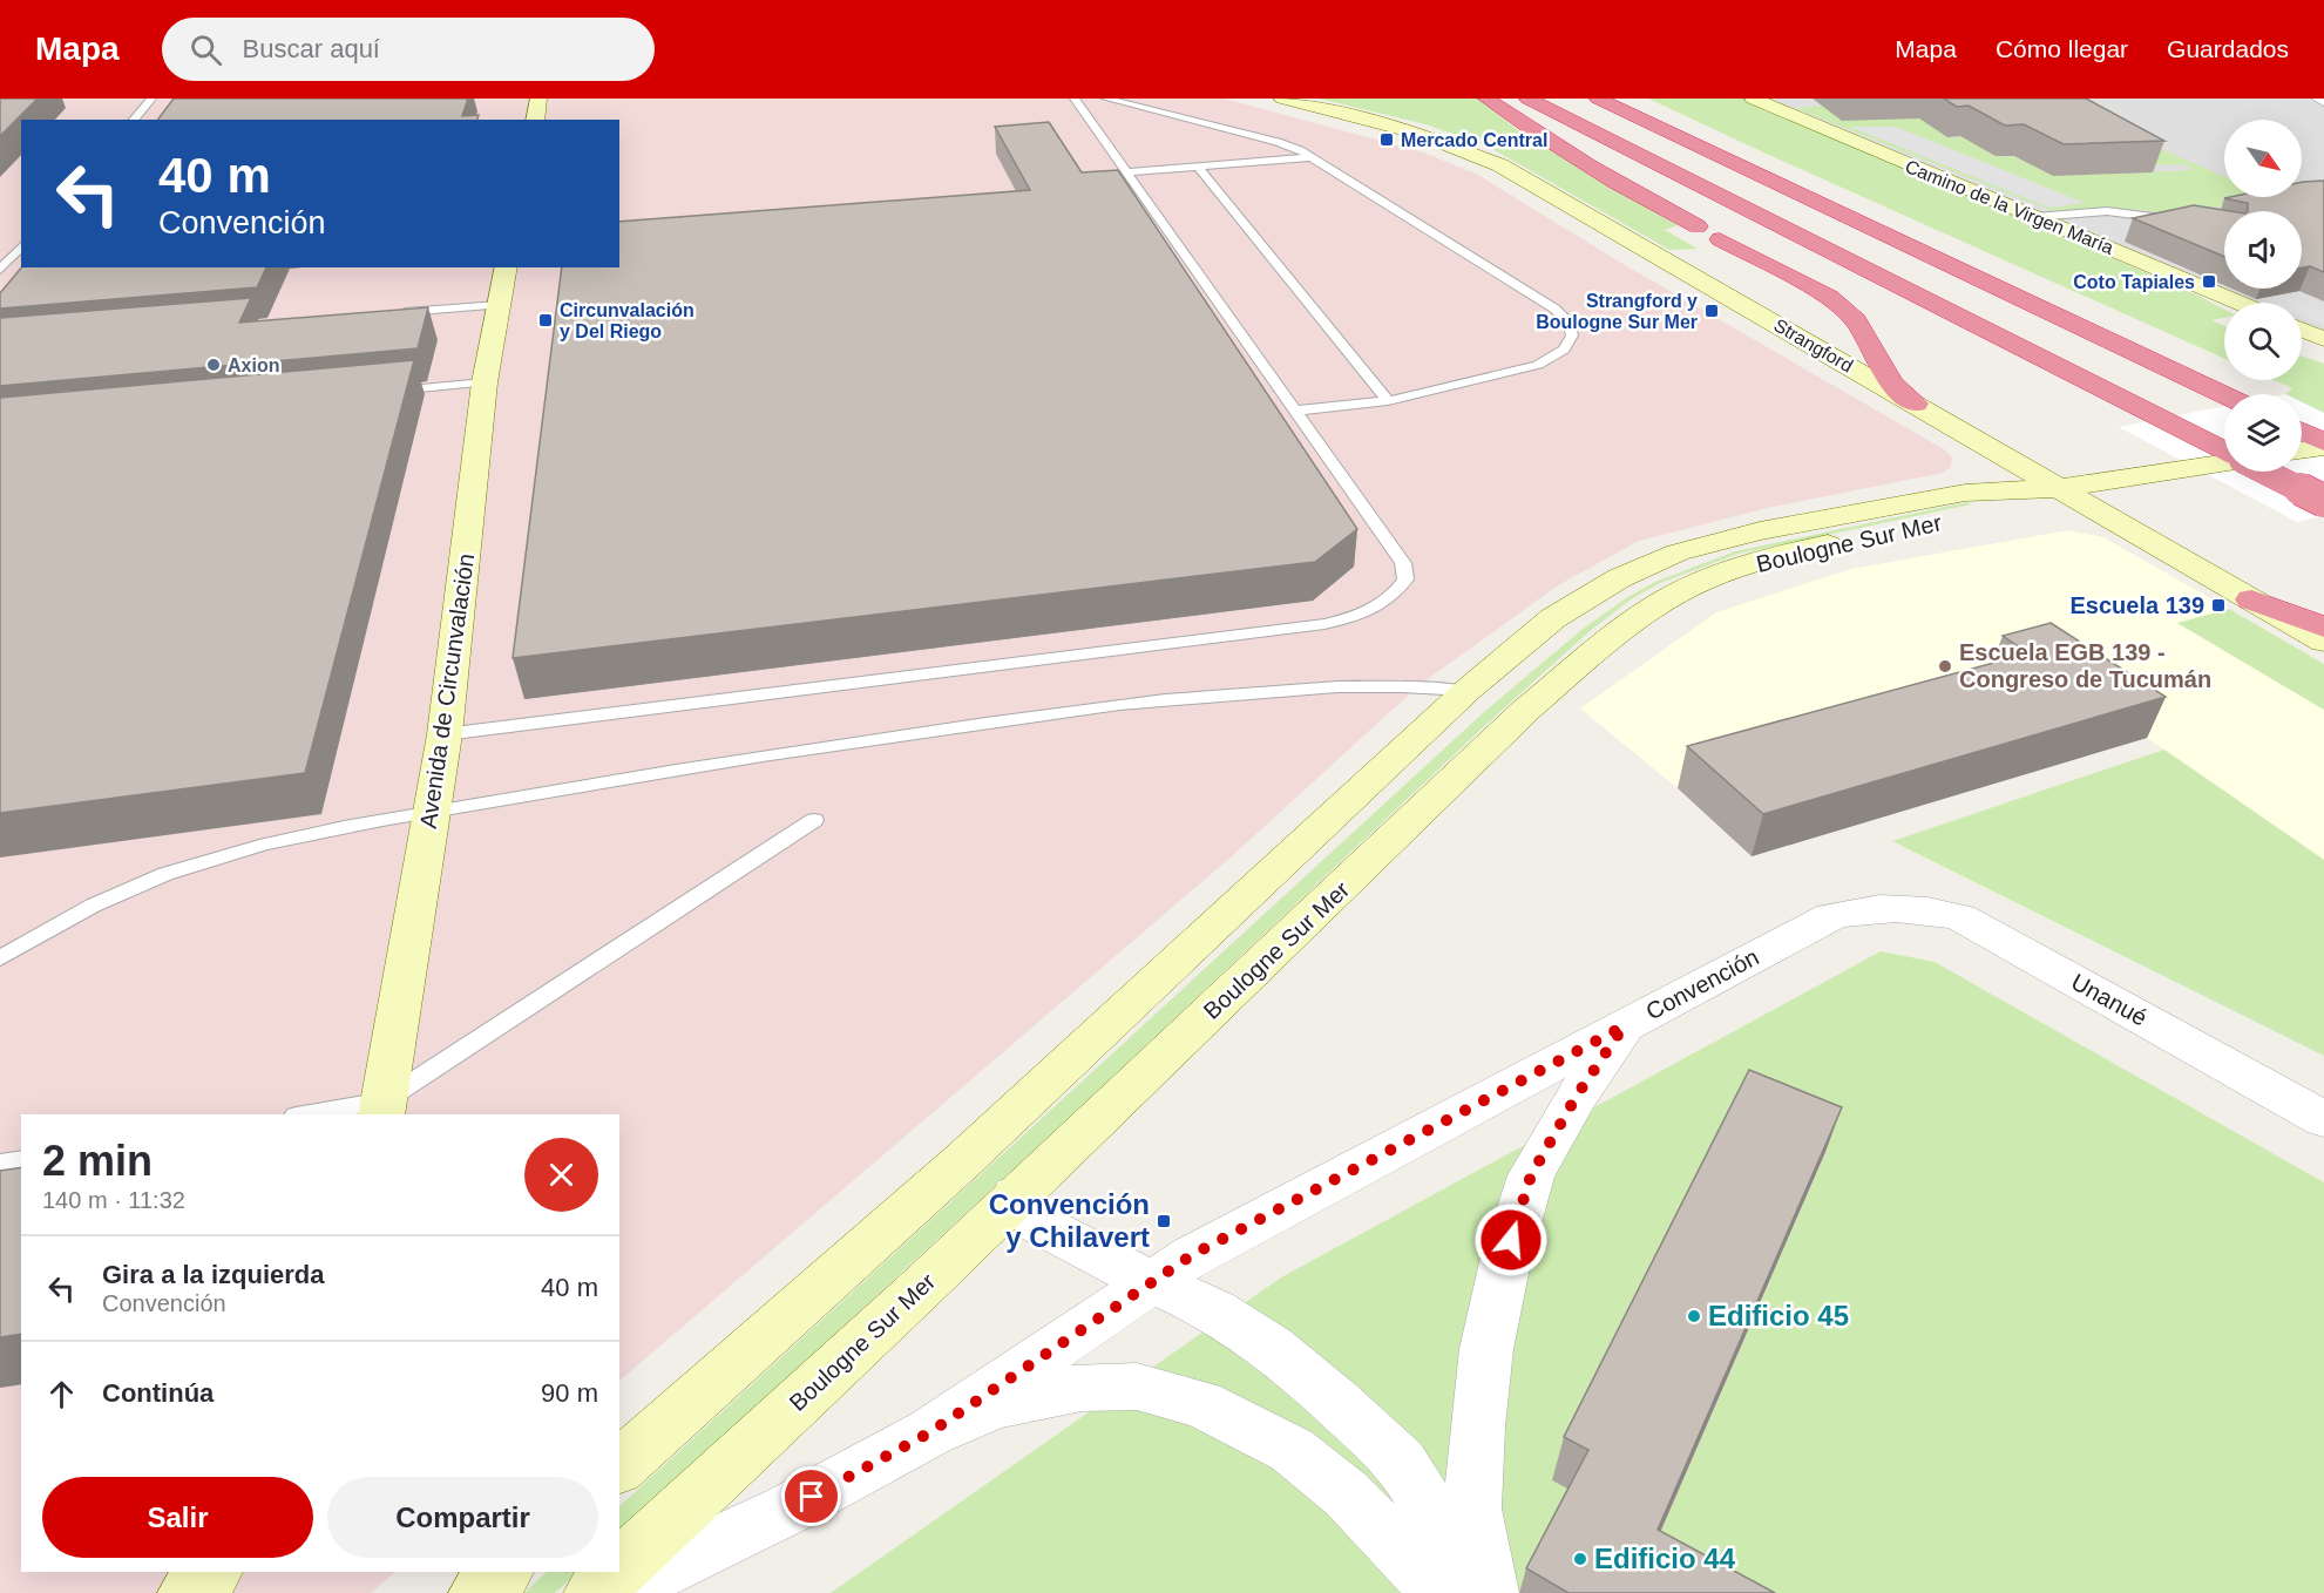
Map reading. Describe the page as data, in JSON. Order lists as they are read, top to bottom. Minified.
{"streets":{"street":["Camino de la Virgen María","Strangford","Boulogne Sur Mer","Avenida de Circunvalación","Convención","Unanué"]},"crossings":[["Strangford","Boulogne Sur Mer"],["Convención","Unanué"]],"places":{"transit":["Mercado Central","Coto Tapiales","Strangford y Boulogne Sur Mer","Circunvalación y Del Riego","Escuela 139","Convención y Chilavert"],"other":["Axion","Escuela EGB 139 - Congreso de Tucumán","Edificio 45","Edificio 44"]},"north":"bottom right","page":{"header":"Mapa","search":"Buscar aquí","nav":["Mapa","Cómo llegar","Guardados"],"turn":["40 m","Convención"],"heading":["2 min","140 m · 11:32"],"list":[{"name":"Gira a la izquierda","note":"Convención","value":"40 m"},{"name":"Continúa","value":"90 m"}],"buttons":["Salir","Compartir"]}}
